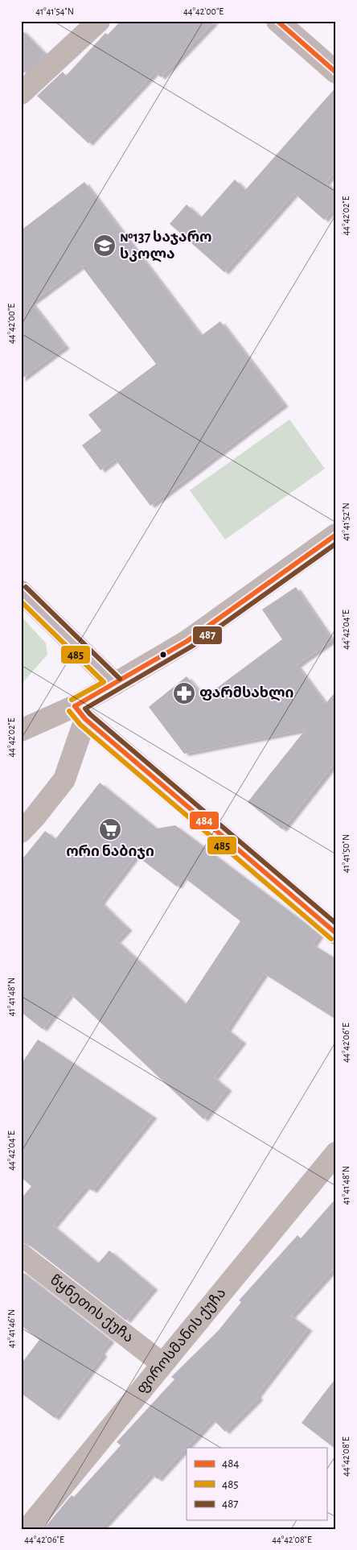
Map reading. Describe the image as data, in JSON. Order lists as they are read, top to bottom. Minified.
{"streets":{"street":["წყნეთის ქუჩა","ფიროსმანის ქუჩა"]},"crossings":[["წყნეთის ქუჩა","ფიროსმანის ქუჩა"]],"places":{"school or university":["№137 საჯარო სკოლა"],"pharmacy":["ფარმსახლი"],"supermarket":["ორი ნაბიჯი"]},"lines":["transit line 484","transit line 487","transit line 485"],"legend":["484","485","487"],"coordinates":["41°41'54\"N","44°42'00\"E","44°42'02\"E","41°41'52\"N","44°42'04\"E","41°41'50\"N","41°41'48\"N","44°42'06\"E","41°41'46\"N","44°42'08\"E"]}
